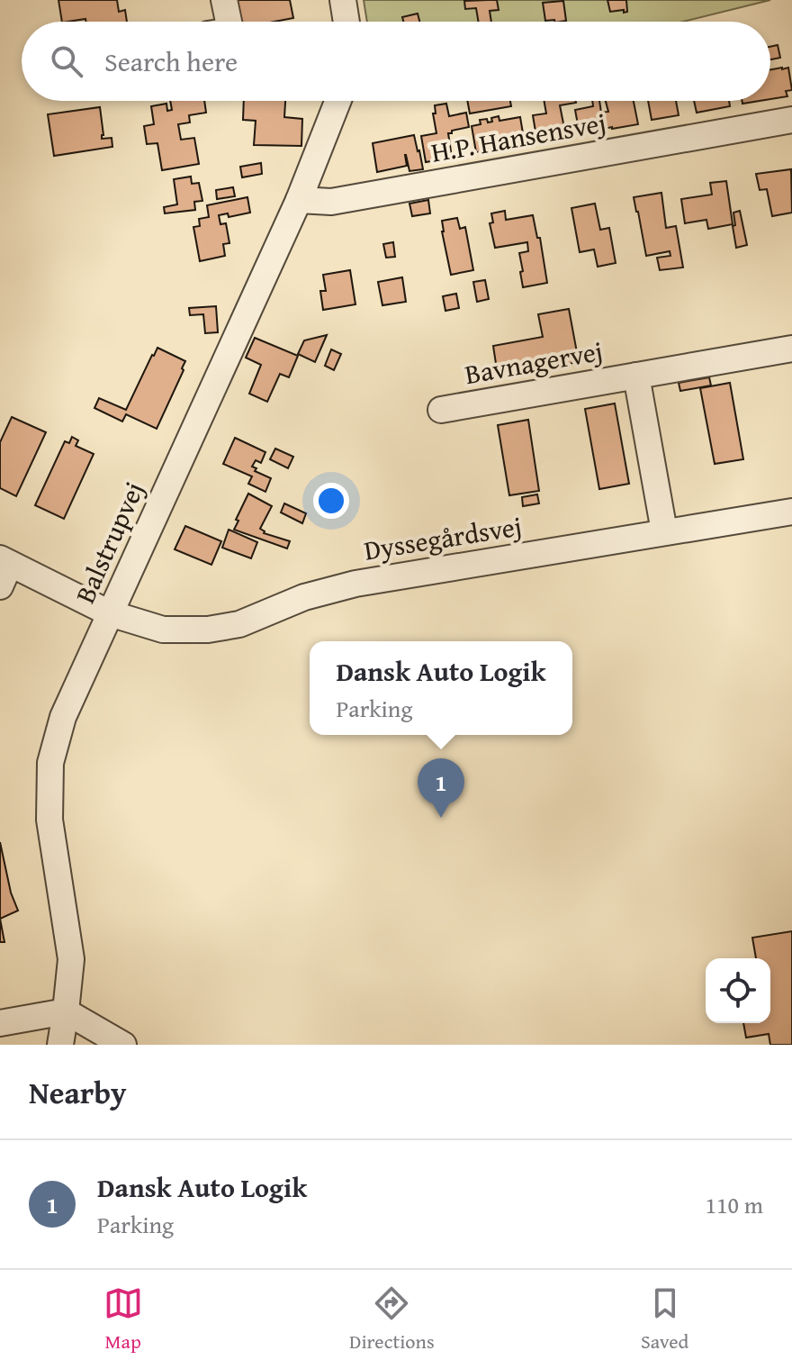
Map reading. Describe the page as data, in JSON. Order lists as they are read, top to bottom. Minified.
{"streets":{"street":["H.P. Hansensvej","Bavnagervej","Dyssegårdsvej","Balstrupvej"]},"crossings":[["H.P. Hansensvej","Balstrupvej"],["Bavnagervej","Dyssegårdsvej"],["Dyssegårdsvej","Balstrupvej"]],"page":{"search":"Search here","popup":["Dansk Auto Logik","Parking"],"pins":"1","heading":"Nearby","list":[{"mark":"1","name":"Dansk Auto Logik","note":"Parking","value":"110 m"}],"nav":["Map","Directions","Saved"]}}
